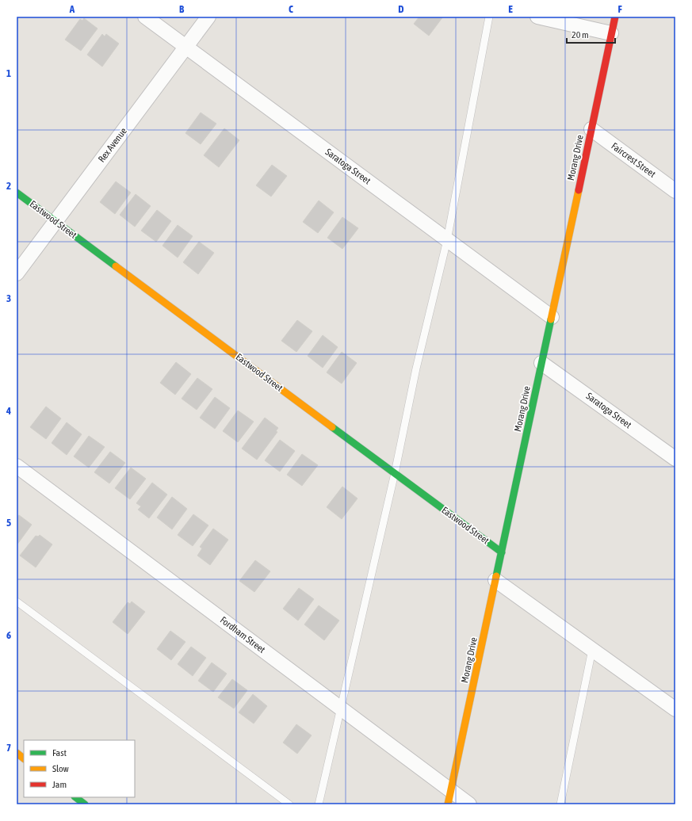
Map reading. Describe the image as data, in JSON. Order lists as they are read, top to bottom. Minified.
{"streets":{"street":["Rex Avenue","Morang Drive","Faircrest Street","Saratoga Street","Eastwood Street","Fordham Street"]},"crossings":[["Rex Avenue","Saratoga Street"],["Rex Avenue","Eastwood Street"],["Morang Drive","Faircrest Street"],["Morang Drive","Saratoga Street"],["Morang Drive","Eastwood Street"],["Morang Drive","Fordham Street"]],"legend":["Fast","Slow","Jam"],"scale_bar":"20 m","grid":{"columns":["A","B","C","D","E","F"],"rows":["1","2","3","4","5","6","7"]}}
